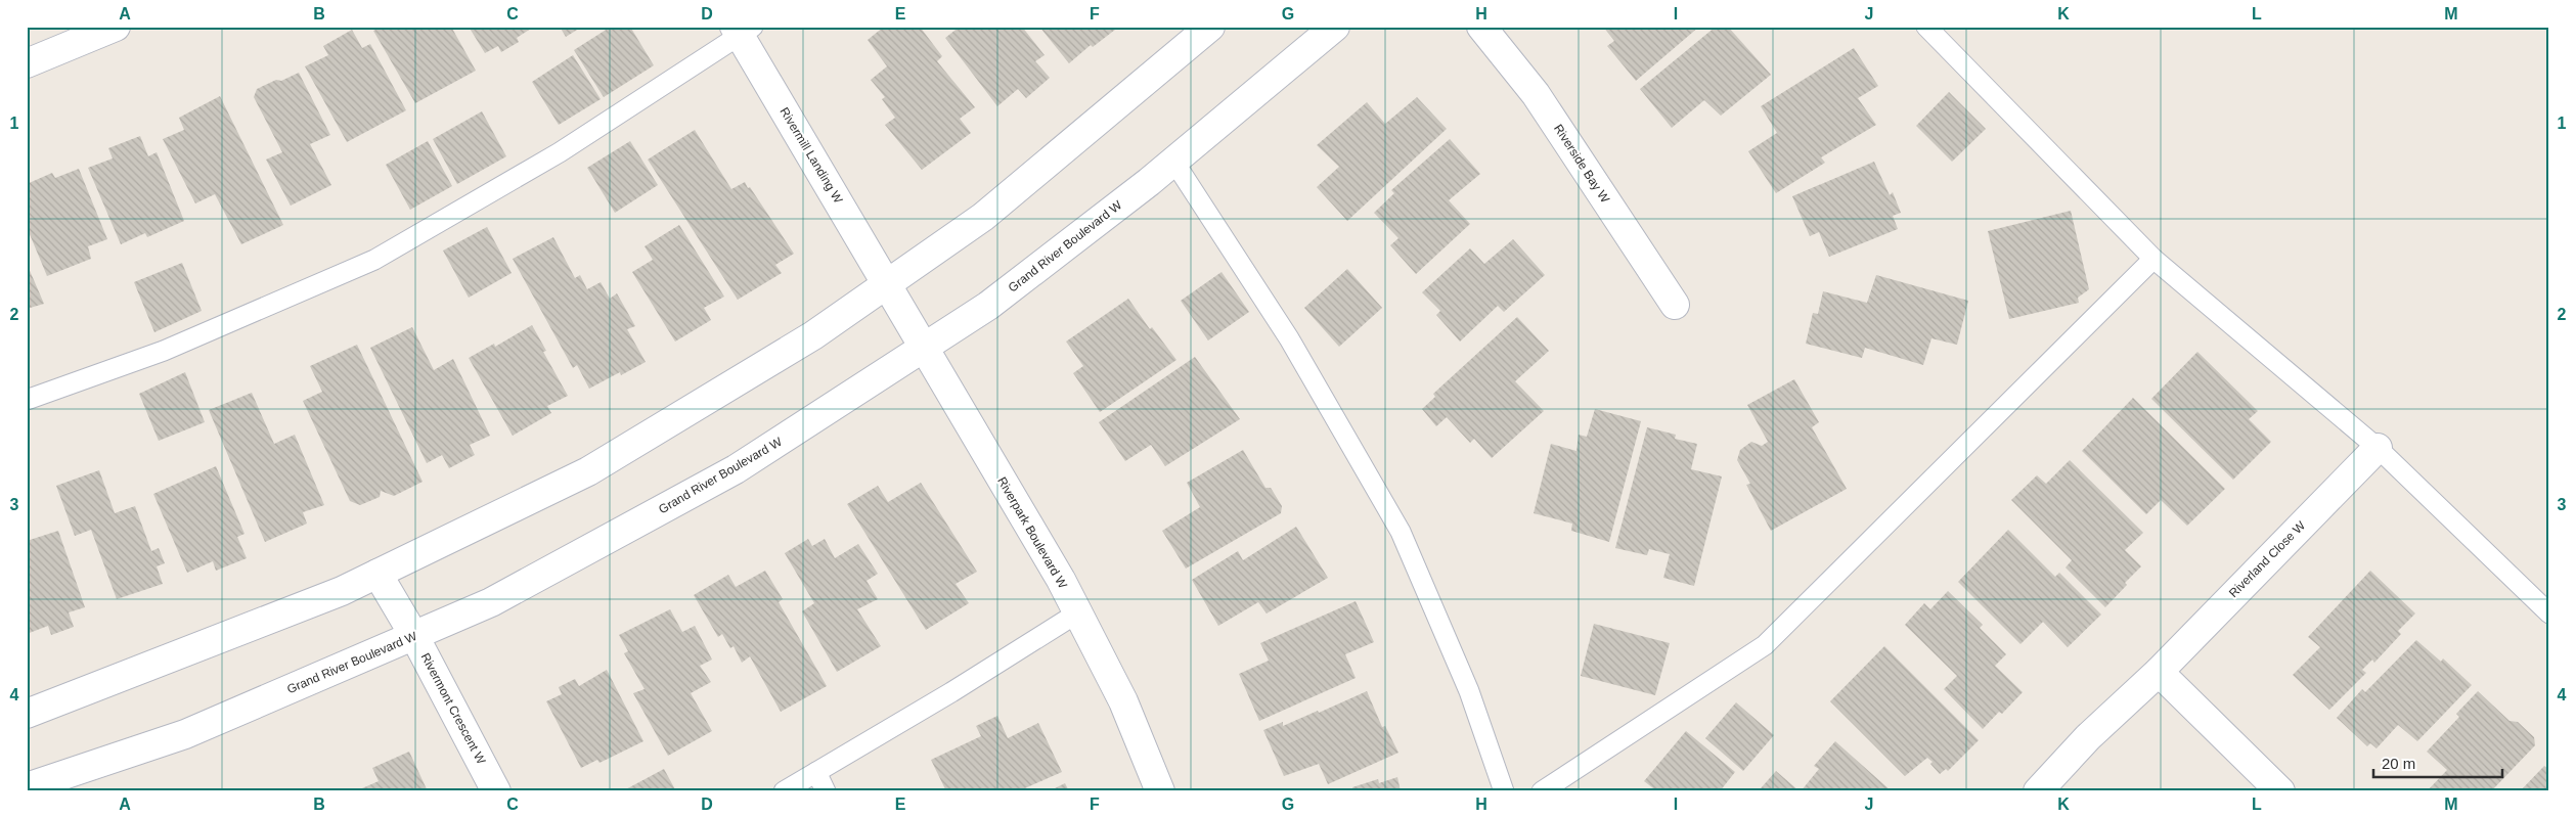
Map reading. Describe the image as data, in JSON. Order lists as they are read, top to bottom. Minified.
{"streets":{"street":["Rivermill Landing W","Riverside Bay W","Grand River Boulevard W","Riverpark Boulevard W","Riverland Close W","Rivermont Crescent W"]},"crossings":[["Rivermill Landing W","Riverpark Boulevard W"],["Grand River Boulevard W","Riverpark Boulevard W"],["Grand River Boulevard W","Rivermont Crescent W"]],"scale_bar":"20 m","grid":{"columns":["A","B","C","D","E","F","G","H","I","J","K","L","M"],"rows":["1","2","3","4"]}}
